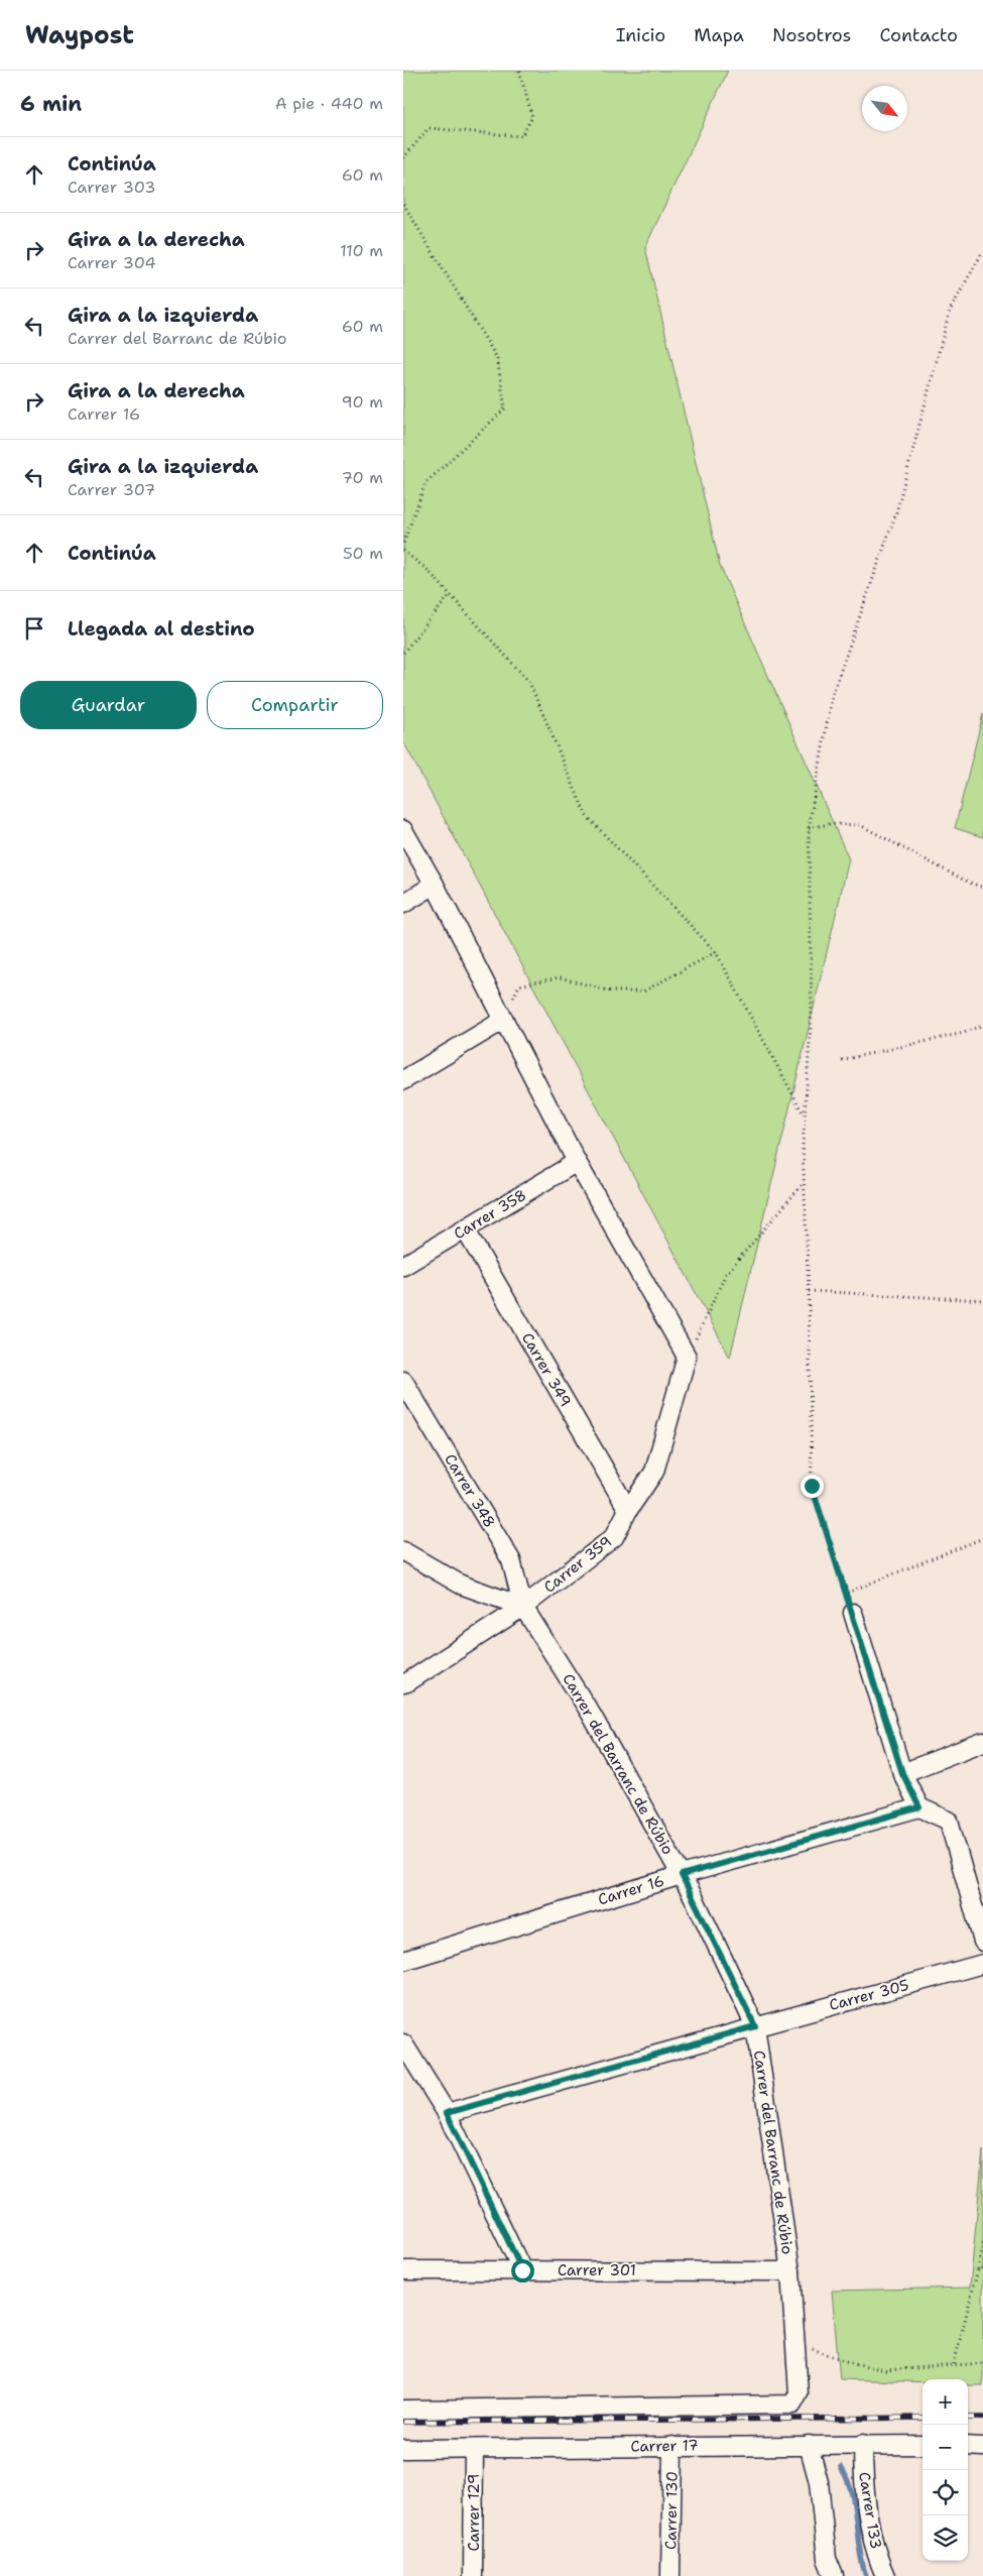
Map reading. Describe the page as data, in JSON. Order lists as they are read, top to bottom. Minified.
{"streets":{"street":["Carrer 358","Carrer 349","Carrer 348","Carrer 359","Carrer del Barranc de Rúbio","Carrer 16","Carrer 305","Carrer 301","Carrer 17","Carrer 130","Carrer 133","Carrer 129"]},"crossings":[["Carrer 358","Carrer 349"],["Carrer 349","Carrer 359"],["Carrer 348","Carrer 359"],["Carrer 348","Carrer del Barranc de Rúbio"],["Carrer 359","Carrer del Barranc de Rúbio"],["Carrer del Barranc de Rúbio","Carrer 16"],["Carrer del Barranc de Rúbio","Carrer 305"],["Carrer del Barranc de Rúbio","Carrer 301"],["Carrer 17","Carrer 130"],["Carrer 17","Carrer 133"],["Carrer 17","Carrer 129"]],"north":"bottom right","page":{"header":"Waypost","nav":["Inicio","Mapa","Nosotros","Contacto"],"heading":["6 min","A pie · 440 m"],"list":[["Continúa","Carrer 303","60 m"],["Gira a la derecha","Carrer 304","110 m"],["Gira a la izquierda","Carrer del Barranc de Rúbio","60 m"],["Gira a la derecha","Carrer 16","90 m"],["Gira a la izquierda","Carrer 307","70 m"],["Continúa","50 m"],"Llegada al destino"],"buttons":["Guardar","Compartir"],"map_buttons":["+","−"]}}
